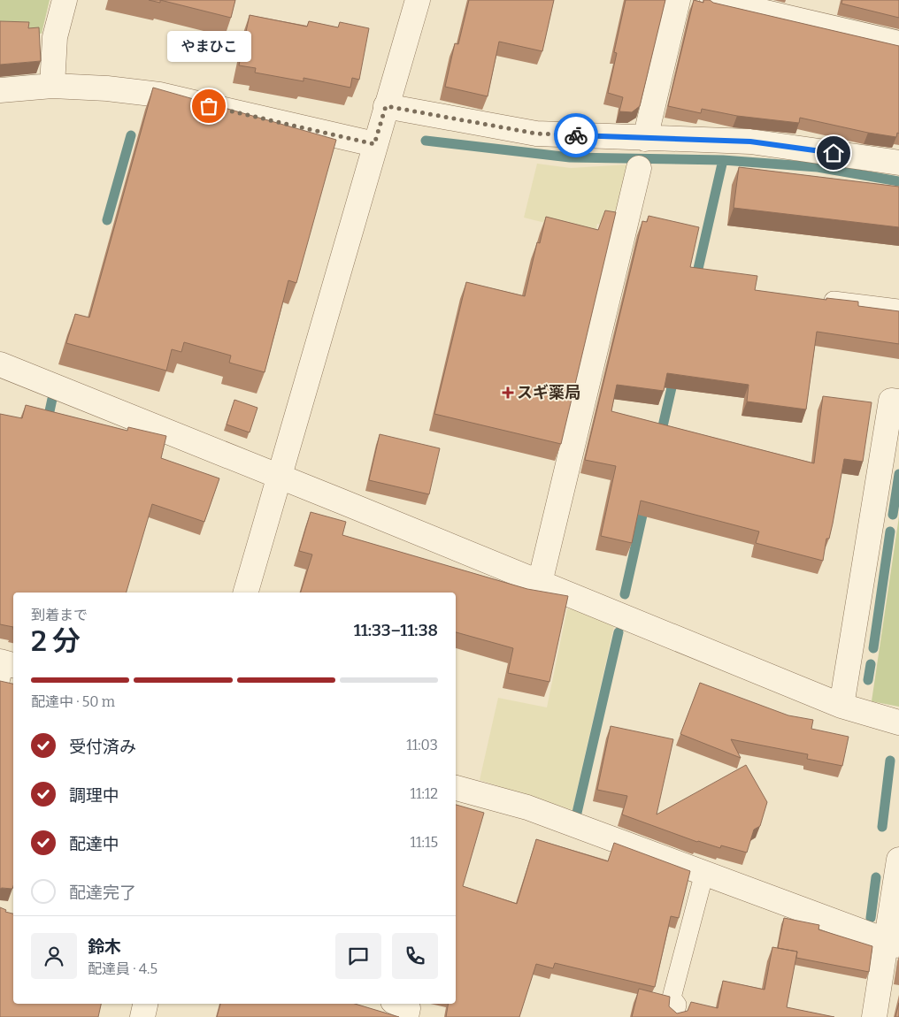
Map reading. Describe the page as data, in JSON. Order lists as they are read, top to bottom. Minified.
{"places":{"other":["やまひこ"],"health":["スギ薬局"]},"page":{"bubble":"やまひこ","heading":["2 分","到着まで","11:33–11:38"],"panel":["鈴木","配達員 · 4.5"],"bar":"配達中 · 50 m","list":[["受付済み","11:03"],["調理中","11:12"],["配達中","11:15"],"配達完了"]}}
